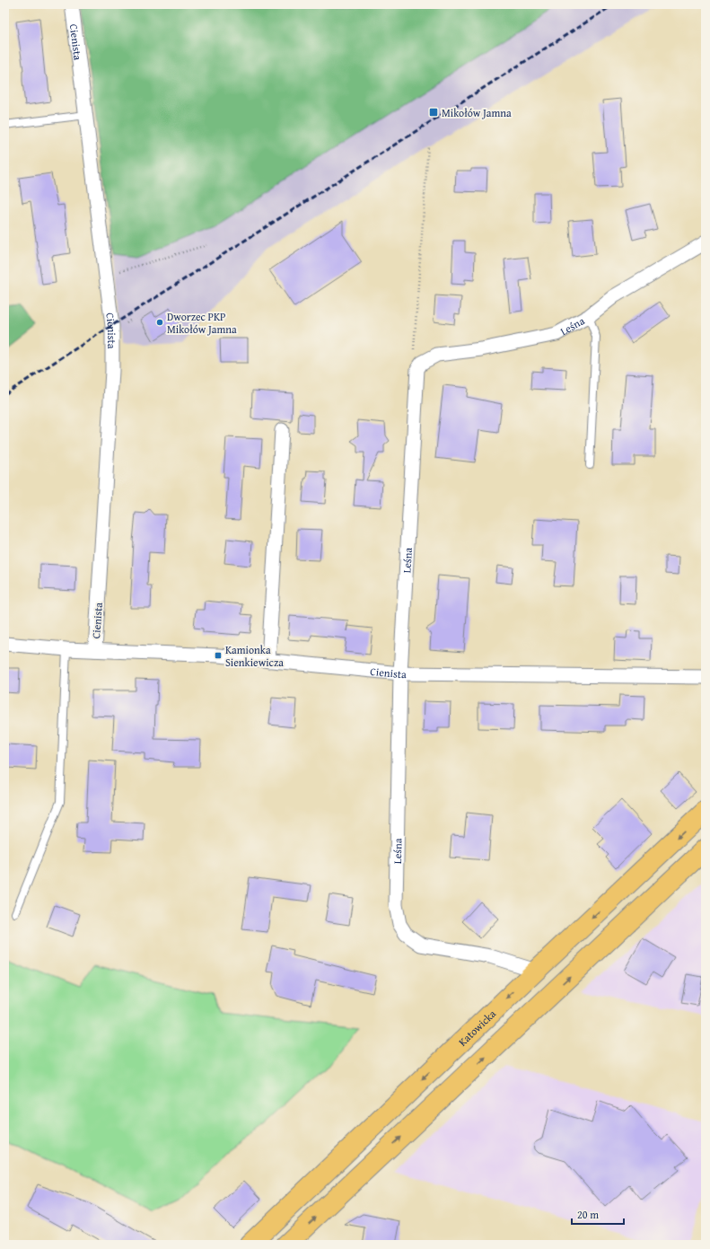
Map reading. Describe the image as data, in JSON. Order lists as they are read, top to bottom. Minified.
{"streets":{"main road":["Katowicka"],"street":["Cienista","Leśna"]},"crossings":[["Cienista","Leśna"],["Leśna","Katowicka"]],"places":{"transit":["Mikołów Jamna","Kamionka Sienkiewicza"],"other":["Dworzec PKP Mikołów Jamna"]},"scale_bar":"20 m"}
